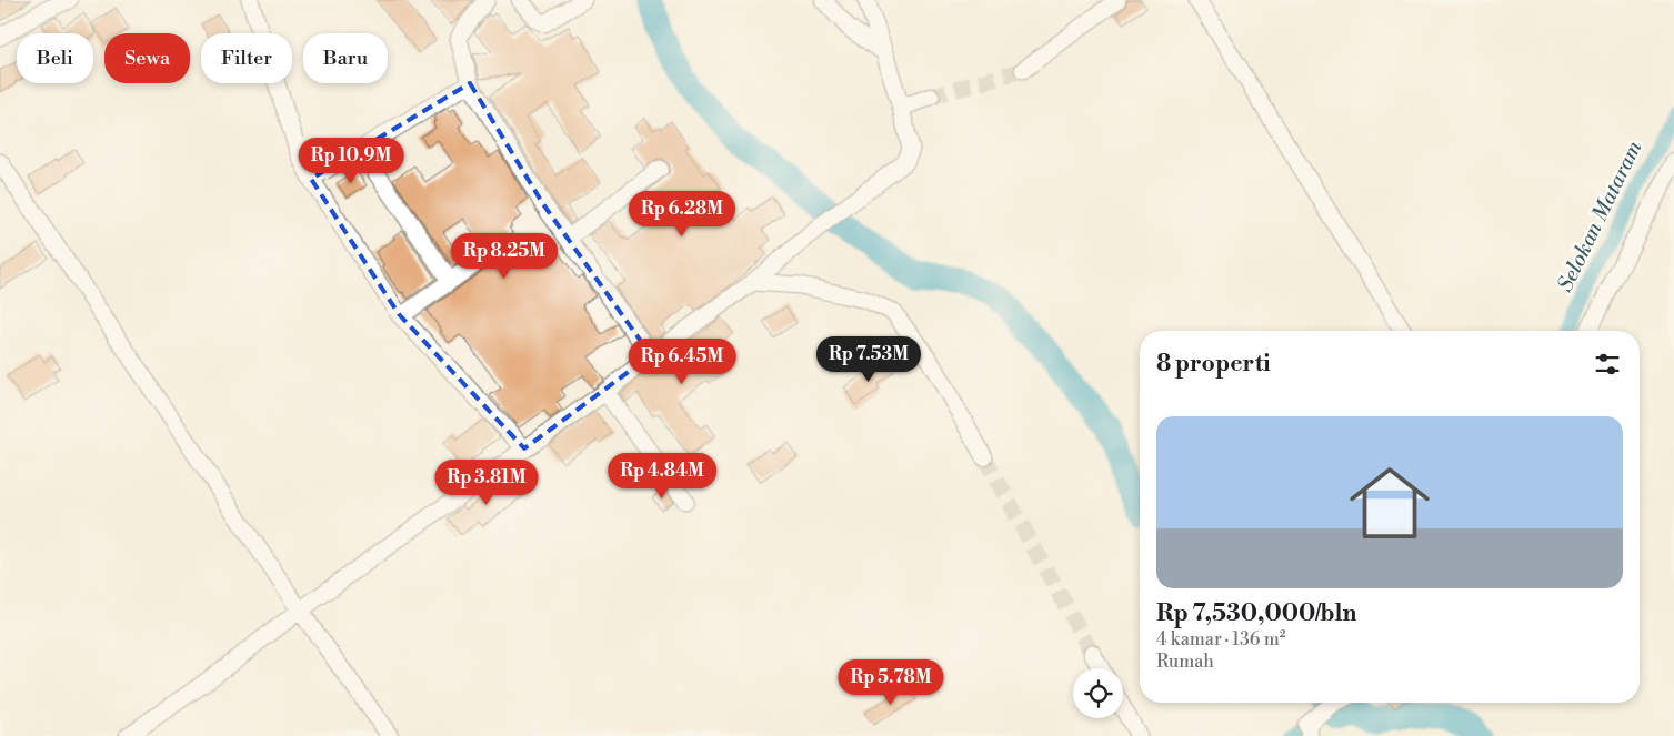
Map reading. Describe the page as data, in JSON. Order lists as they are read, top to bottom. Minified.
{"water":["Selokan Mataram"],"page":{"chip":["Beli","Sewa","Filter","Baru"],"price":["Rp 10.9M","Rp 6.28M","Rp 8.25M","Rp 7.53M","Rp 6.45M","Rp 4.84M","Rp 3.81M","Rp 5.78M"],"heading":"8 properti","list":[{"name":"Rp 7,530,000/bln","note":"4 kamar · 136 m² · Rumah"}]}}
